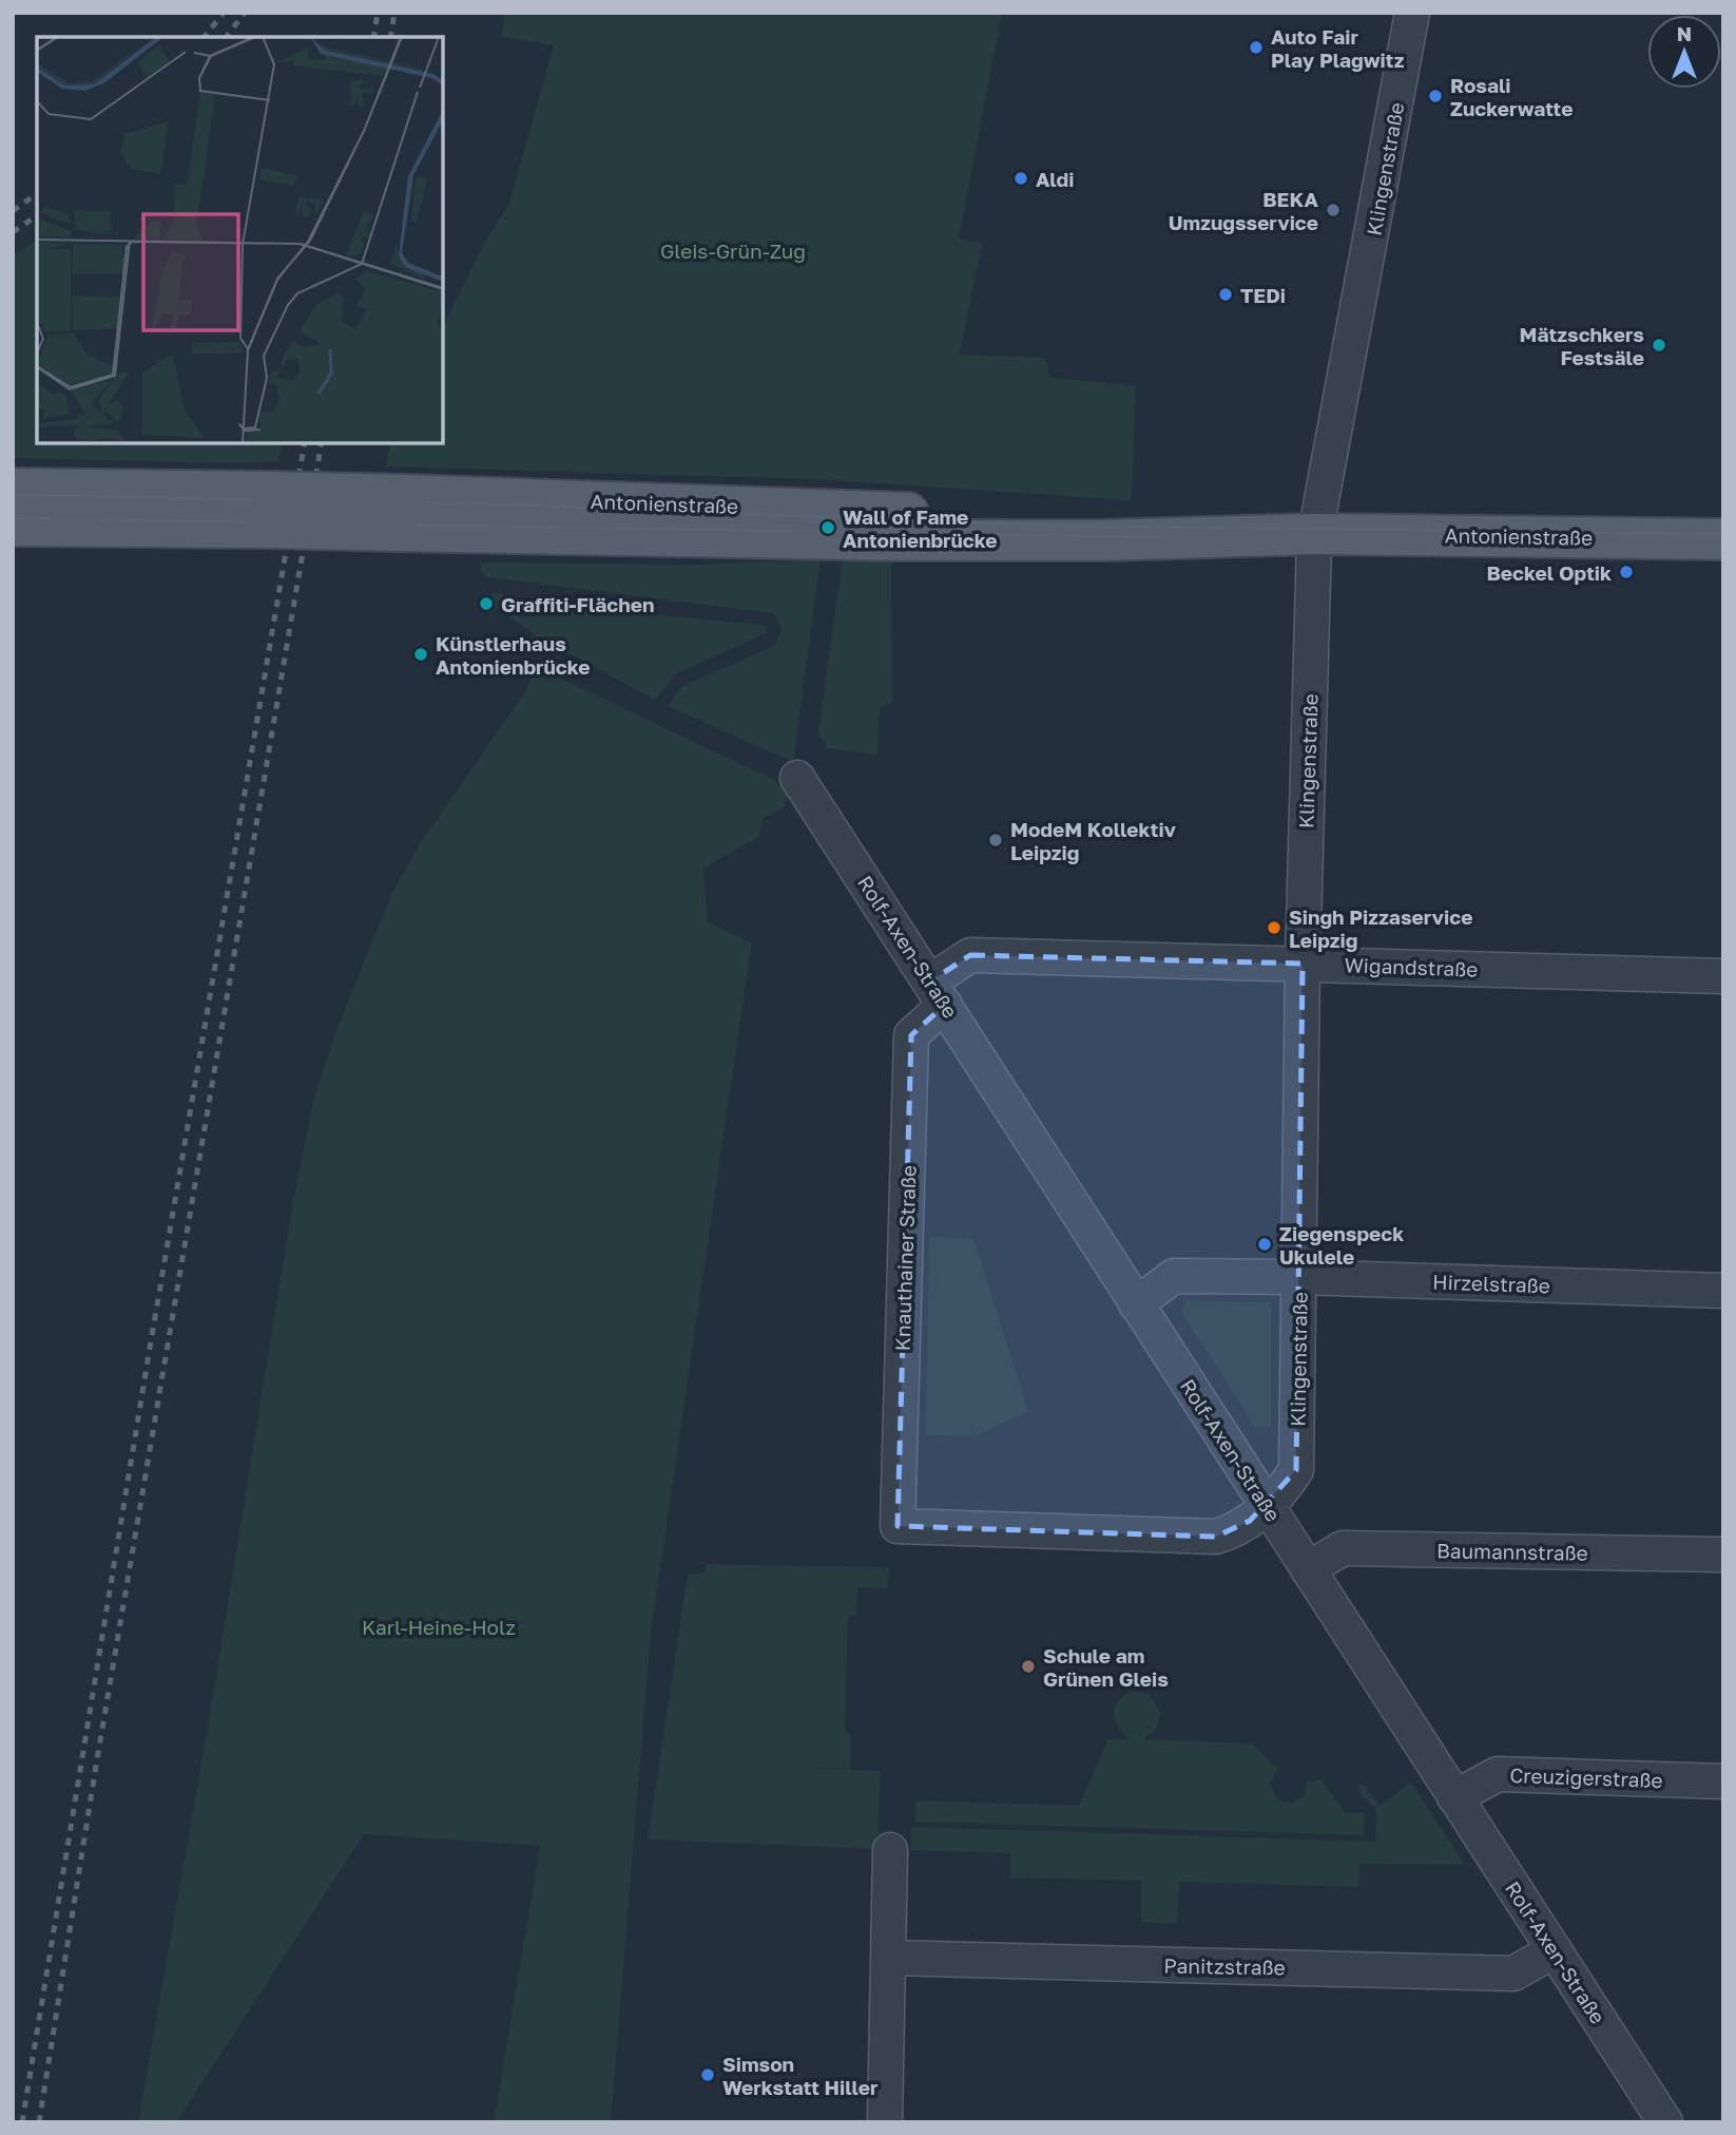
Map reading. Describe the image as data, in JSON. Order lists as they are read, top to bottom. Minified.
{"streets":{"main road":["Antonienstraße"],"street":["Klingenstraße","Rolf-Axen-Straße","Wigandstraße","Knauthainer Straße","Hirzelstraße","Baumannstraße","Creuzigerstraße","Panitzstraße"]},"crossings":[["Klingenstraße","Antonienstraße"],["Klingenstraße","Rolf-Axen-Straße"],["Klingenstraße","Wigandstraße"],["Klingenstraße","Knauthainer Straße"],["Klingenstraße","Hirzelstraße"],["Rolf-Axen-Straße","Wigandstraße"],["Rolf-Axen-Straße","Knauthainer Straße"],["Rolf-Axen-Straße","Hirzelstraße"],["Rolf-Axen-Straße","Baumannstraße"],["Rolf-Axen-Straße","Creuzigerstraße"],["Rolf-Axen-Straße","Panitzstraße"],["Wigandstraße","Knauthainer Straße"]],"parks":["Gleis-Grün-Zug","Karl-Heine-Holz"],"places":["Auto Fair Play Plagwitz","Rosali Zuckerwatte","Aldi","BEKA Umzugsservice","TEDi","Mätzschkers Festsäle","Wall of Fame Antonienbrücke","Beckel Optik","Graffiti-Flächen","Künstlerhaus Antonienbrücke","ModeM Kollektiv Leipzig","Singh Pizzaservice Leipzig","Ziegenspeck Ukulele","Schule am Grünen Gleis","Simson Werkstatt Hiller"],"north":"top"}
